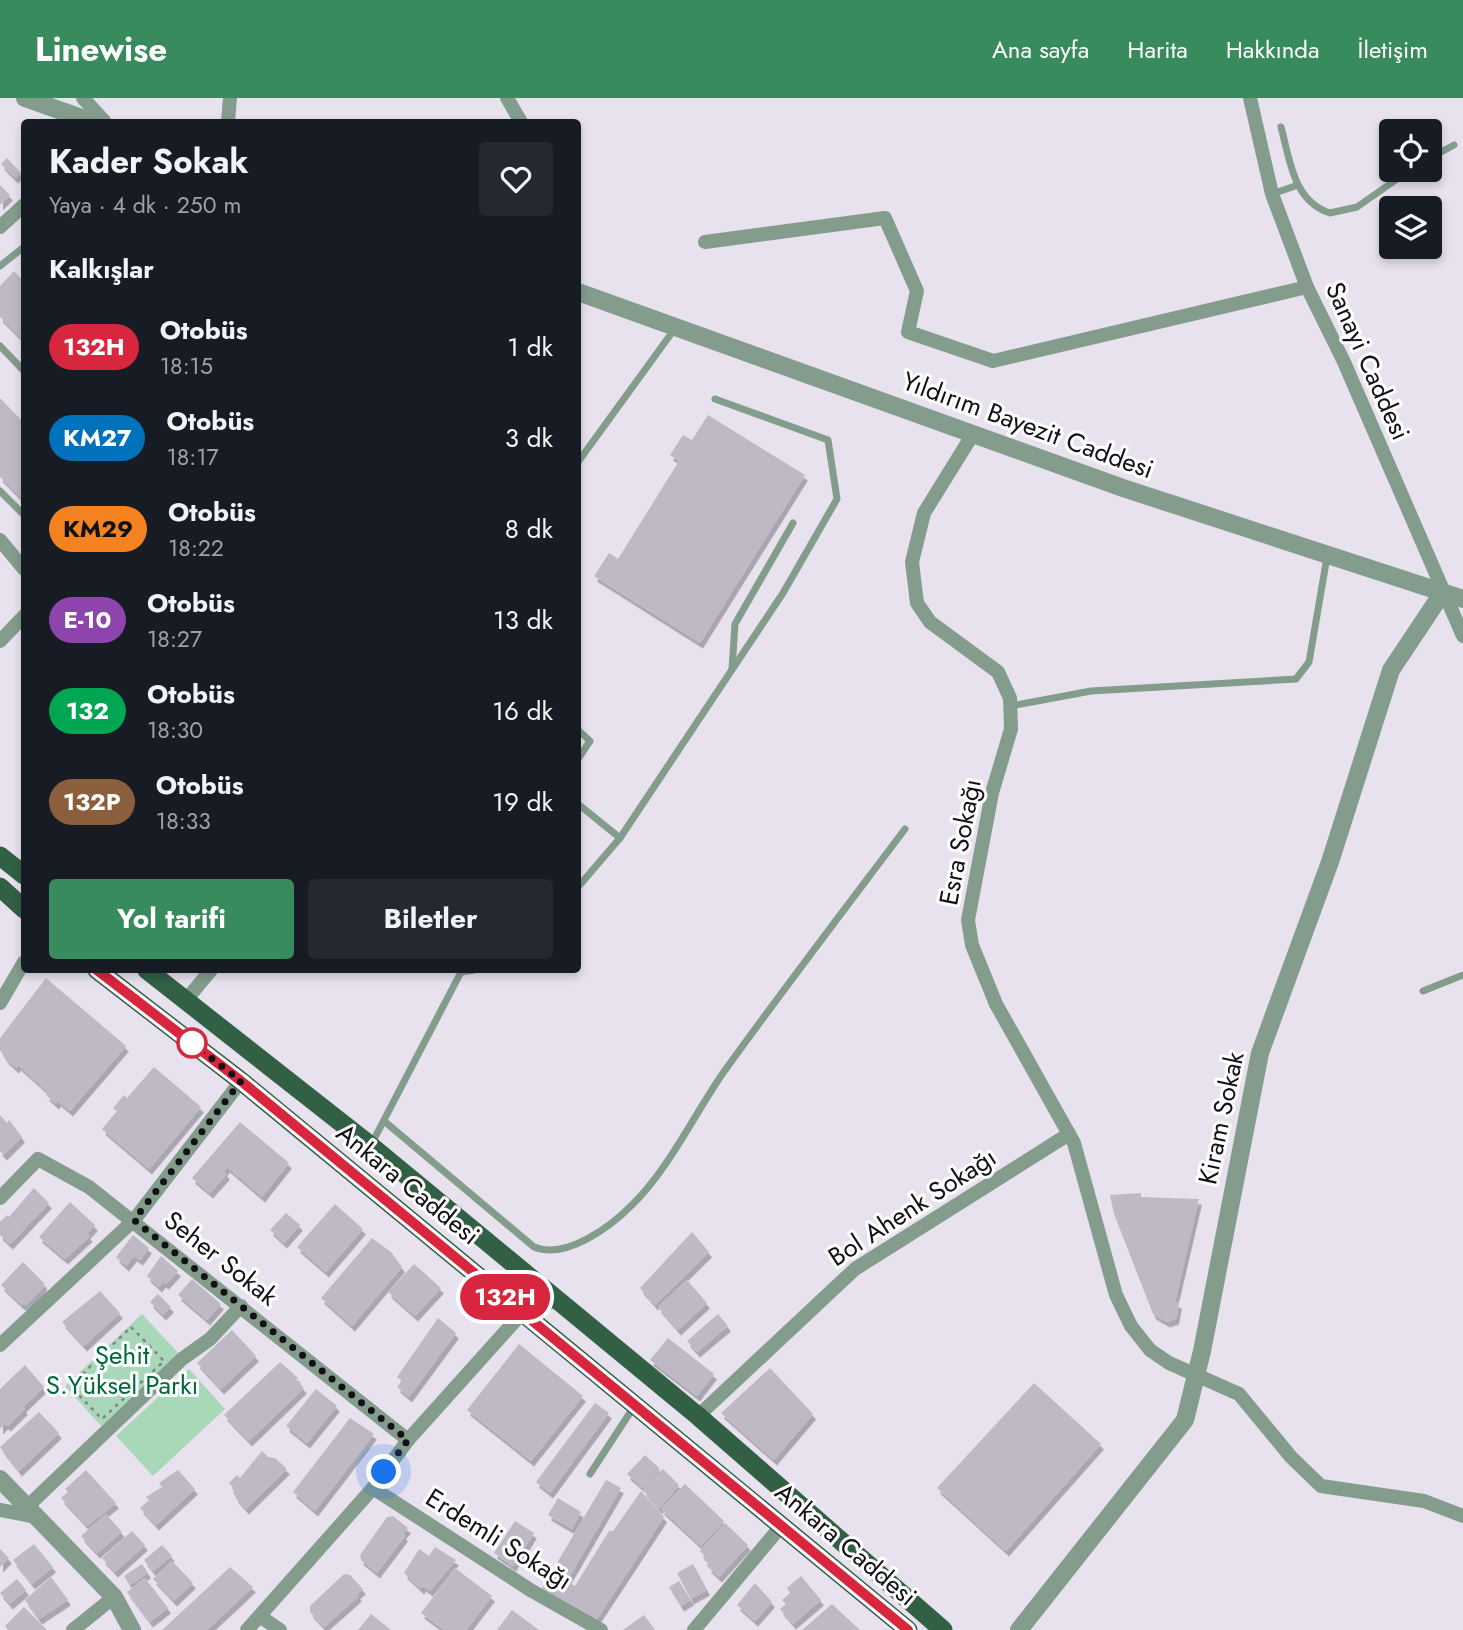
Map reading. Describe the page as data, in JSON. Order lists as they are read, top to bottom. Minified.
{"streets":{"main road":["Ankara Caddesi"],"street":["Sanayi Caddesi","Yıldırım Bayezit Caddesi","Esra Sokağı","Kiram Sokak","Bol Ahenk Sokağı","Seher Sokak","Erdemli Sokağı"]},"crossings":[["Sanayi Caddesi","Yıldırım Bayezit Caddesi"],["Sanayi Caddesi","Kiram Sokak"],["Yıldırım Bayezit Caddesi","Esra Sokağı"],["Yıldırım Bayezit Caddesi","Kiram Sokak"],["Esra Sokağı","Kiram Sokak"],["Esra Sokağı","Bol Ahenk Sokağı"],["Ankara Caddesi","Bol Ahenk Sokağı"]],"parks":["Şehit S.Yüksel Parkı"],"lines":["bus line 132H"],"page":{"header":"Linewise","nav":["Ana sayfa","Harita","Hakkında","İletişim"],"on_map":"132H","heading":[["Kader Sokak","Yaya · 4 dk · 250 m"],"Kalkışlar"],"list":[{"mark":"132H","name":"Otobüs","note":"18:15","value":"1 dk"},{"mark":"KM27","name":"Otobüs","note":"18:17","value":"3 dk"},{"mark":"KM29","name":"Otobüs","note":"18:22","value":"8 dk"},{"mark":"E-10","name":"Otobüs","note":"18:27","value":"13 dk"},{"mark":"132","name":"Otobüs","note":"18:30","value":"16 dk"},{"mark":"132P","name":"Otobüs","note":"18:33","value":"19 dk"}],"buttons":["Yol tarifi","Biletler"]}}
